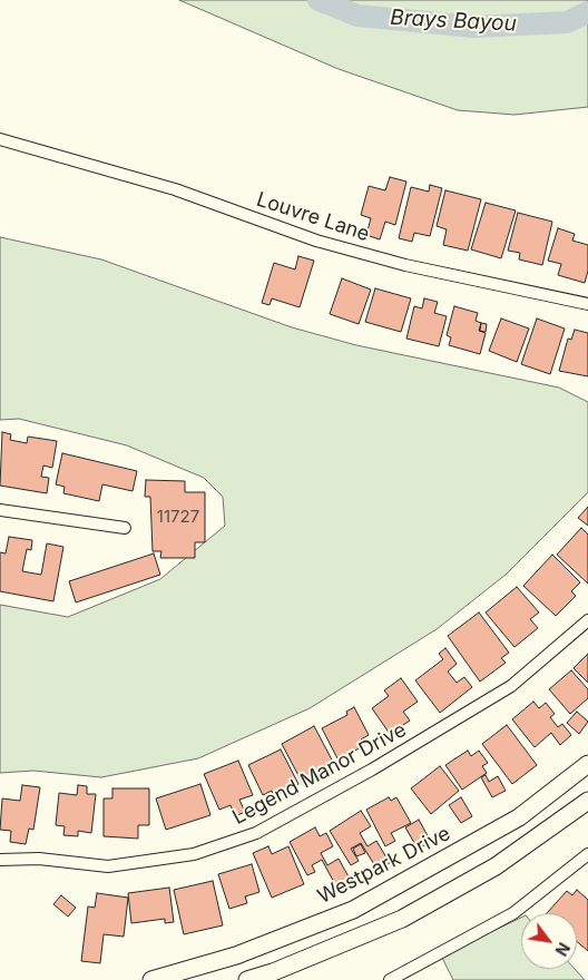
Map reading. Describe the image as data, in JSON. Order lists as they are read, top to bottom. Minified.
{"streets":{"main road":["Westpark Drive"],"street":["Louvre Lane","Legend Manor Drive"]},"water":["Brays Bayou"],"house_numbers":["11727"],"north":"bottom right"}
